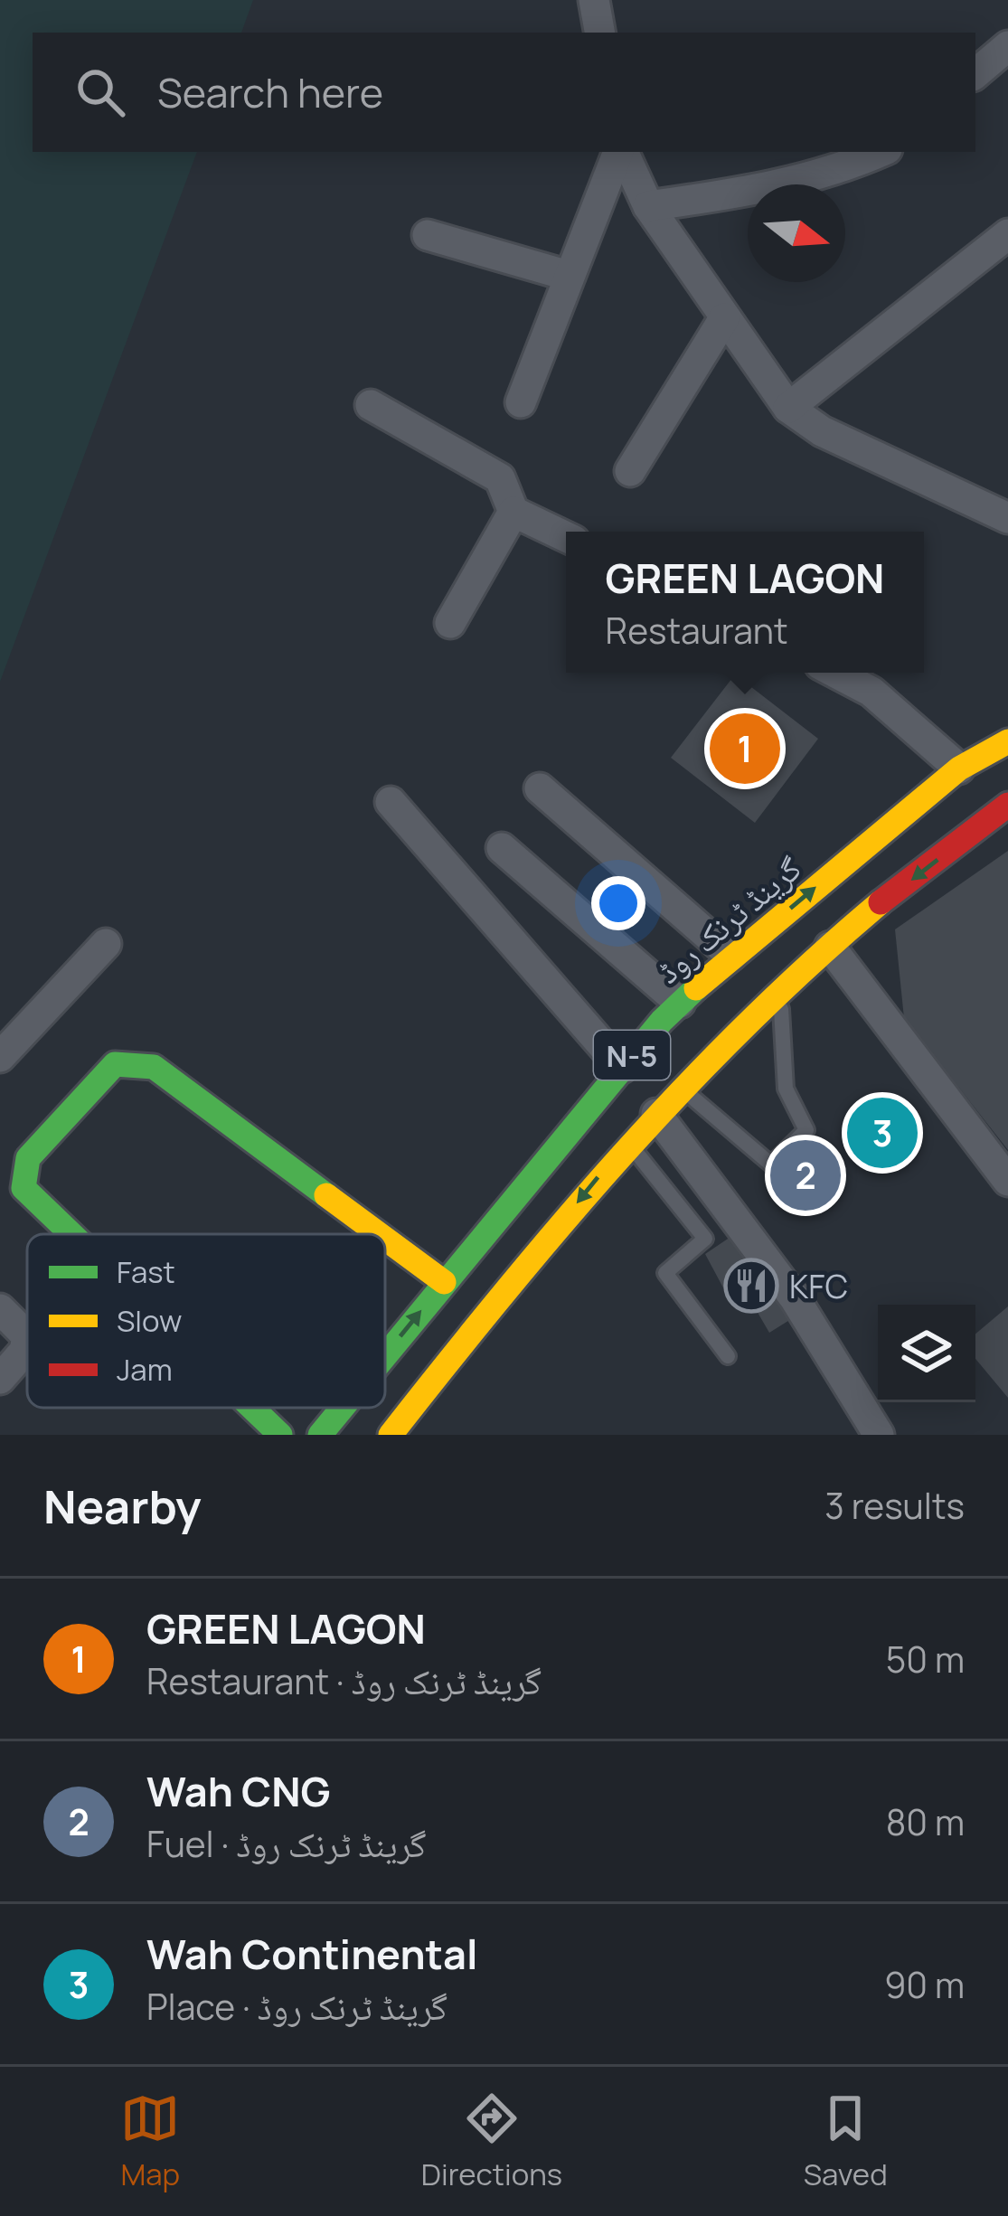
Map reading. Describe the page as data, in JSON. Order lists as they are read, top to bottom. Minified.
{"streets":{"main road":["گرینڈ ٹرنک روڈ","N-5"]},"places":{"restaurant":["KFC"]},"legend":["Fast","Slow","Jam"],"north":"right","page":{"search":"Search here","popup":["GREEN LAGON","Restaurant"],"pins":["1","3","2"],"heading":["Nearby","3 results"],"list":[{"mark":"1","name":"GREEN LAGON","note":"Restaurant · گرینڈ ٹرنک روڈ","value":"50 m"},{"mark":"2","name":"Wah CNG","note":"Fuel · گرینڈ ٹرنک روڈ","value":"80 m"},{"mark":"3","name":"Wah Continental","note":"Place · گرینڈ ٹرنک روڈ","value":"90 m"}],"nav":["Map","Directions","Saved"]}}
